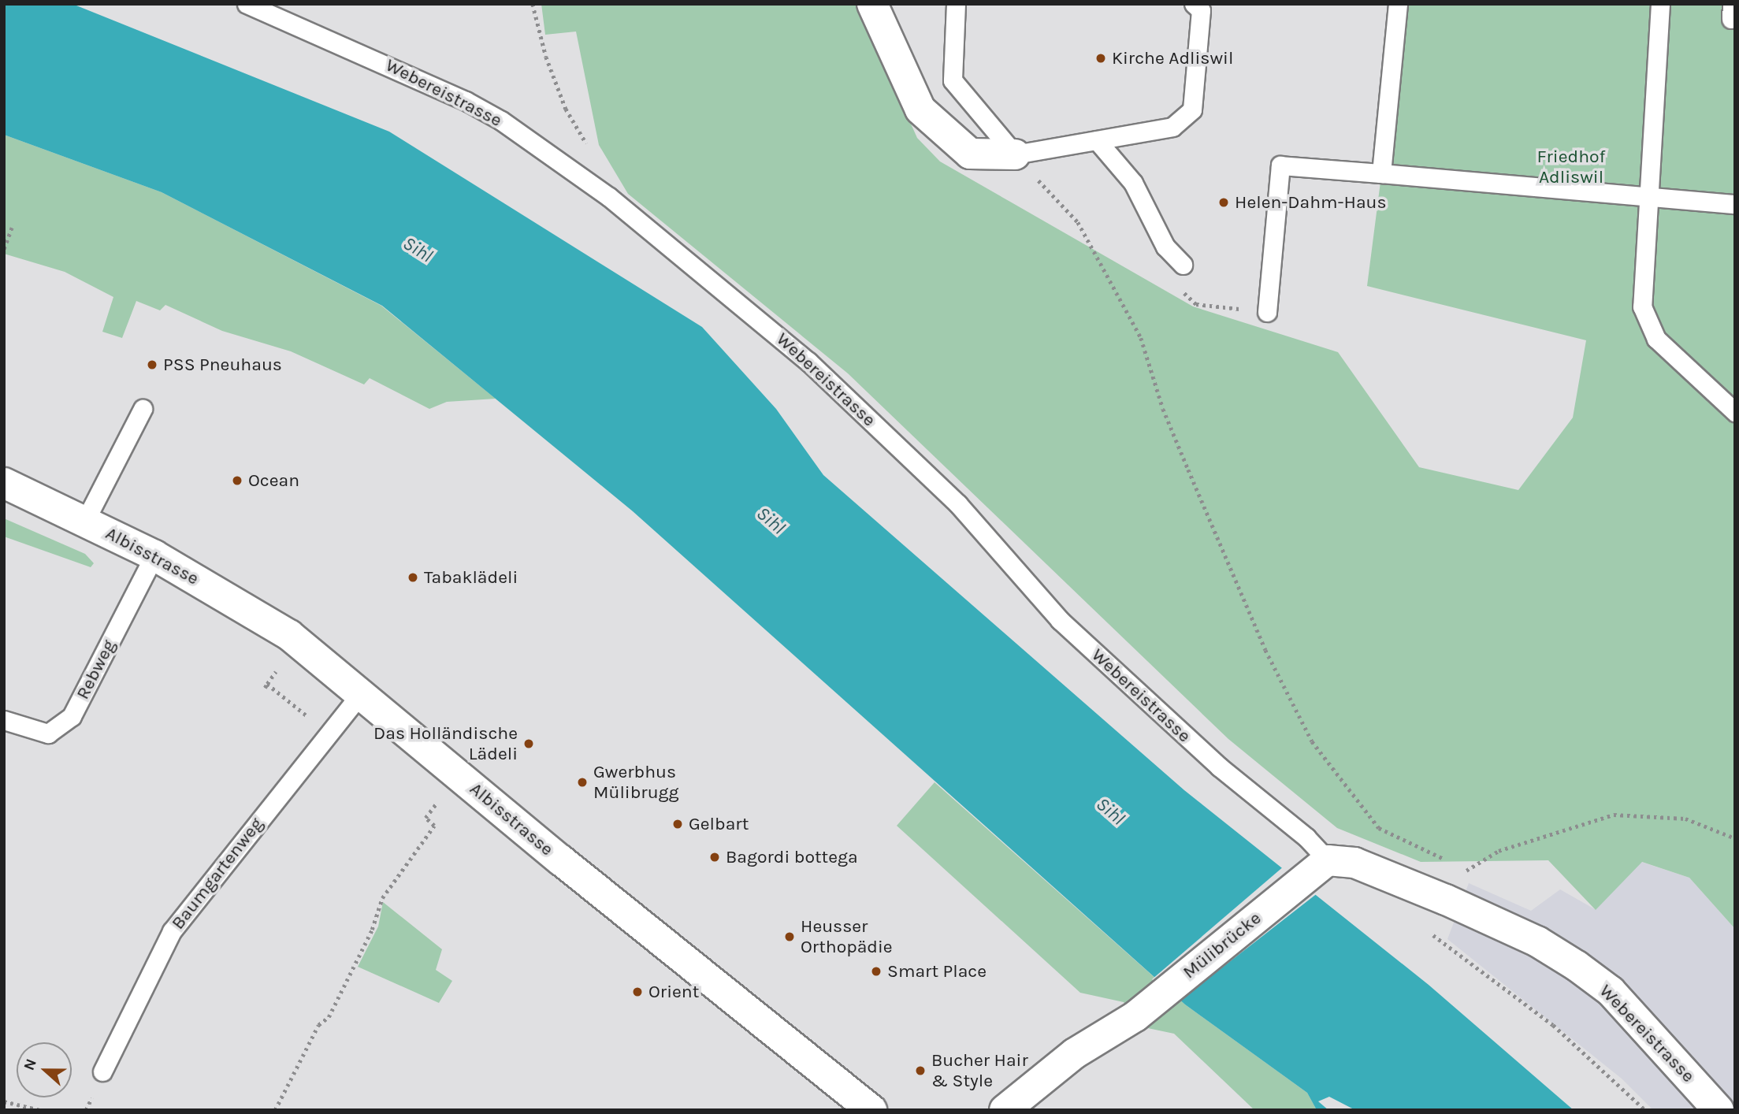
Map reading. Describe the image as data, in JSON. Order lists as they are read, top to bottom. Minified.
{"streets":{"street":["Webereistrasse","Albisstrasse","Mülibrücke"],"lane":["Rebweg","Baumgartenweg"]},"crossings":[["Webereistrasse","Mülibrücke"],["Albisstrasse","Rebweg"],["Albisstrasse","Baumgartenweg"]],"water":["Sihl"],"parks":["Friedhof Adliswil"],"places":["Kirche Adliswil","Helen-Dahm-Haus","PSS Pneuhaus","Ocean","Tabaklädeli","Das Holländische Lädeli","Gwerbhus Mülibrugg","Gelbart","Bagordi bottega","Heusser Orthopädie","Smart Place","Orient","Bucher Hair & Style"],"north":"left"}
